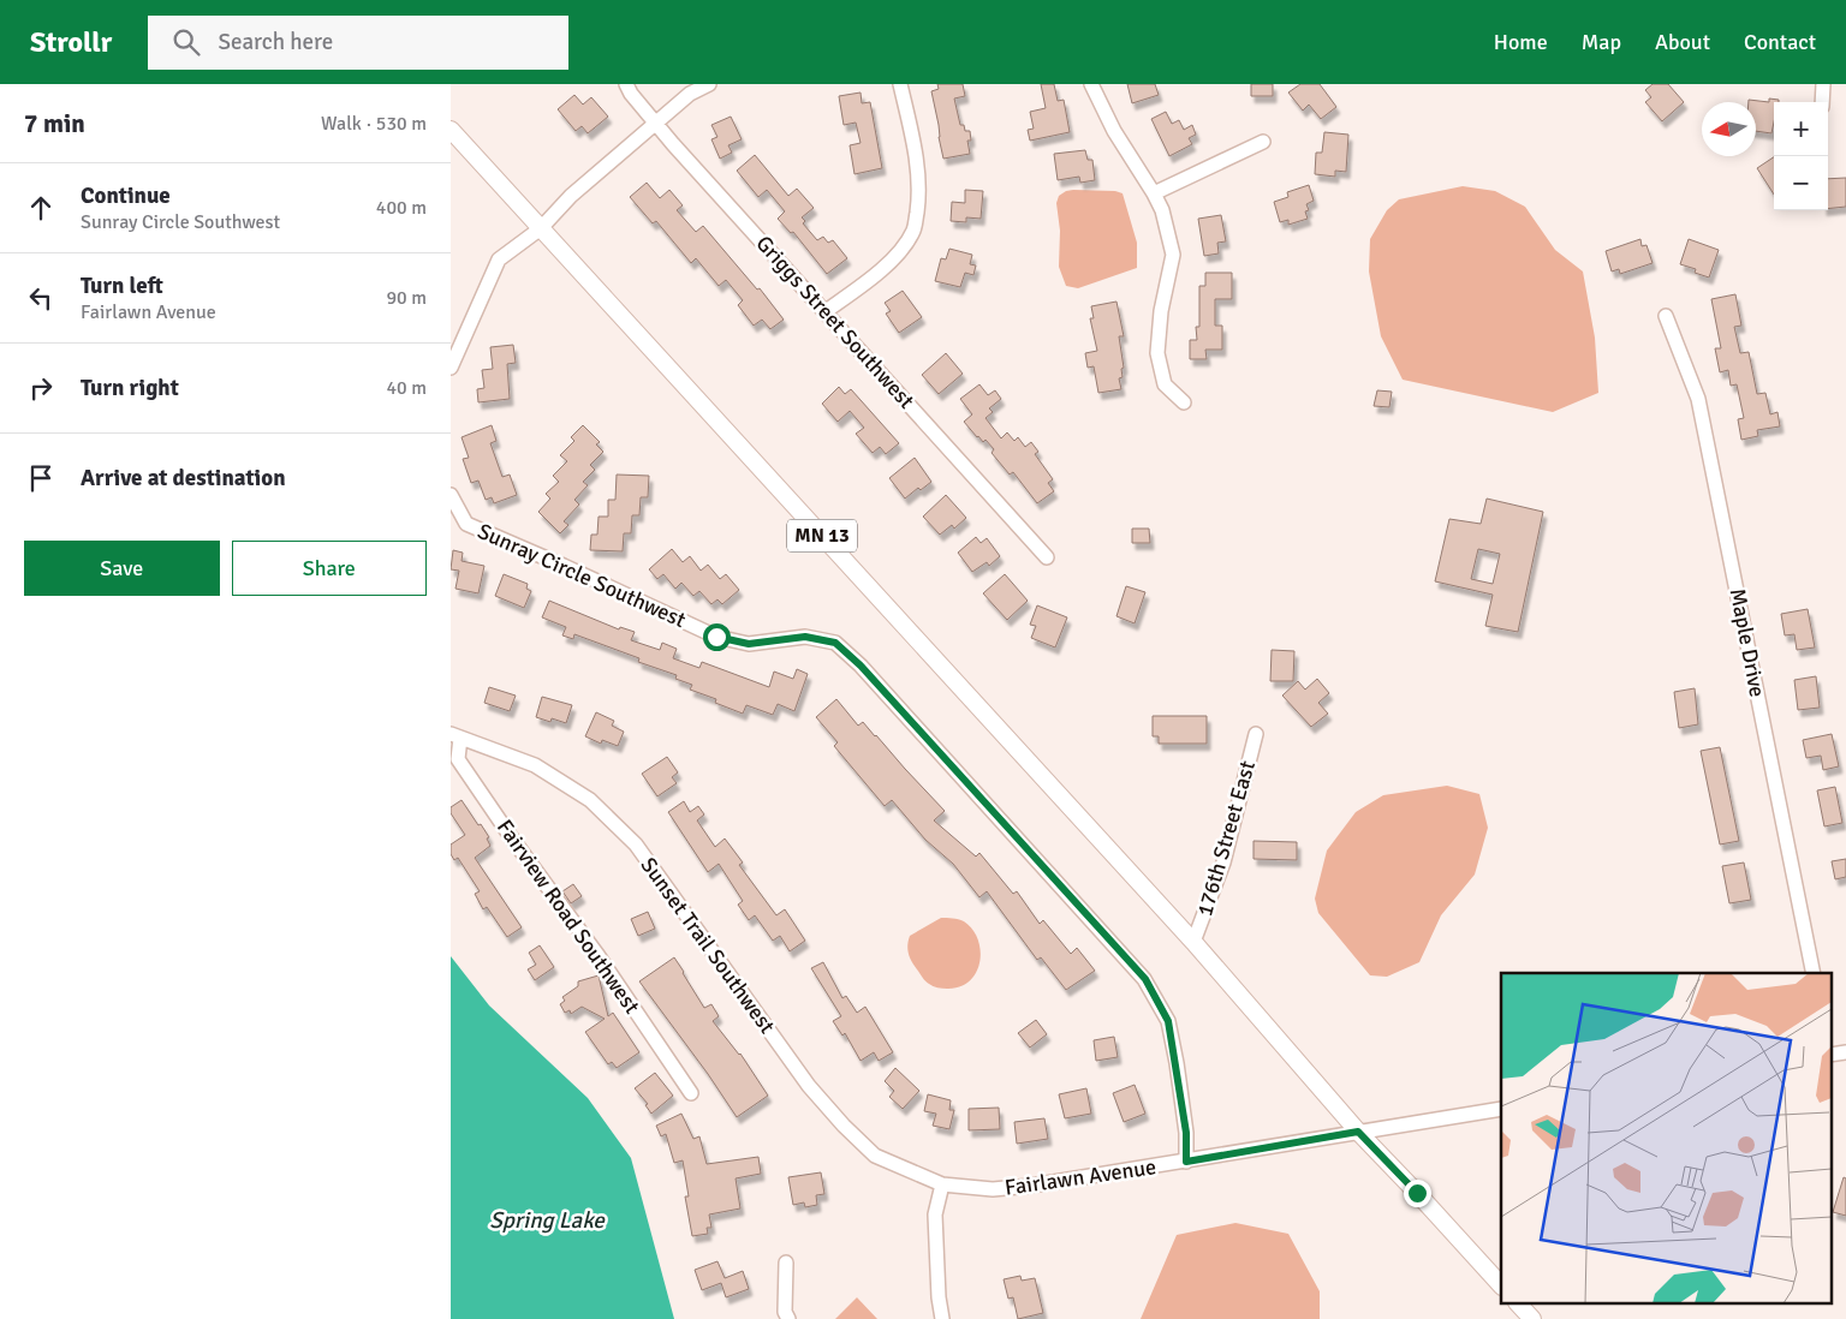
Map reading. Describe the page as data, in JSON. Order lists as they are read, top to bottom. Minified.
{"streets":{"main road":["MN 13"],"street":["Griggs Street Southwest","Sunray Circle Southwest","Maple Drive","176th Street East","Fairview Road Southwest","Sunset Trail Southwest","Fairlawn Avenue"]},"crossings":[["MN 13","176th Street East"],["MN 13","Fairlawn Avenue"],["Sunray Circle Southwest","Fairlawn Avenue"],["Fairview Road Southwest","Sunset Trail Southwest"],["Sunset Trail Southwest","Fairlawn Avenue"]],"water":["Spring Lake"],"north":"left","page":{"header":"Strollr","search":"Search here","nav":["Home","Map","About","Contact"],"heading":["7 min","Walk · 530 m"],"map_buttons":["+","−"],"list":[["Continue","Sunray Circle Southwest","400 m"],["Turn left","Fairlawn Avenue","90 m"],["Turn right","40 m"],"Arrive at destination"],"buttons":["Save","Share"]}}
